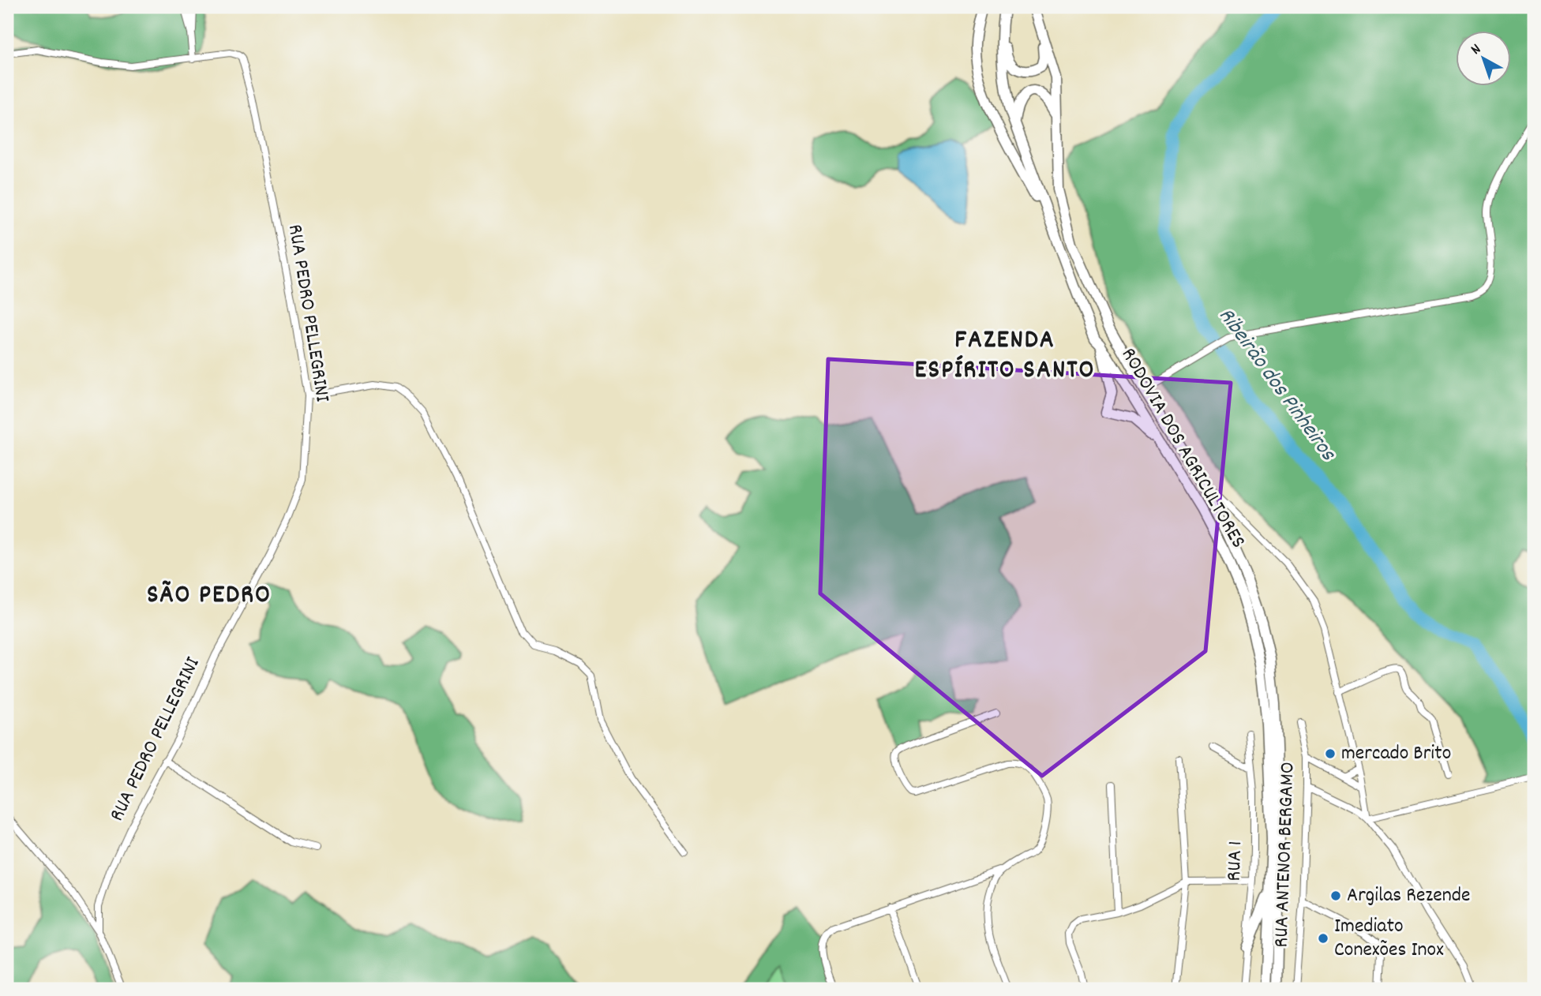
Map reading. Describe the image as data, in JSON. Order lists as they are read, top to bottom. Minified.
{"streets":{"main road":["RODOVIA DOS AGRICULTORES"],"street":["RUA PEDRO PELLEGRINI","RUA ANTENOR BERGAMO","RUA 1"]},"districts":["FAZENDA ESPÍRITO SANTO","SÃO PEDRO"],"water":["Ribeirão dos Pinheiros"],"places":["mercado Brito","Argilas Rezende","Imediato Conexões Inox"],"north":"top left"}
